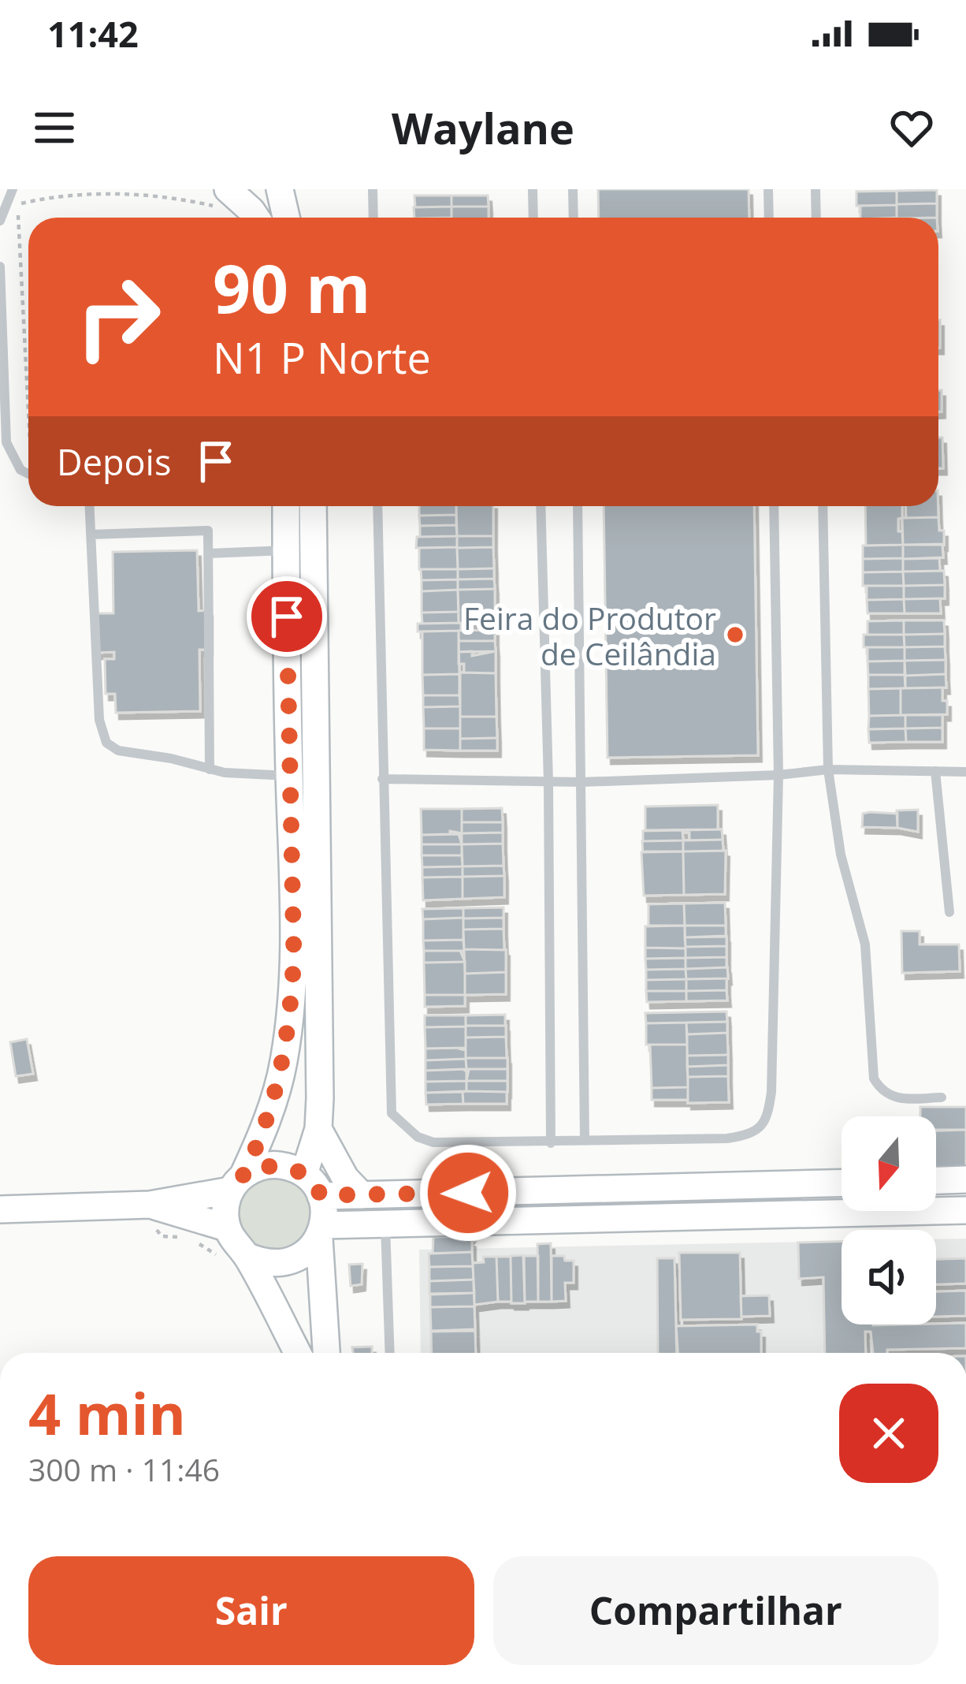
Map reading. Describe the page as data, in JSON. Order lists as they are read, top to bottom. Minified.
{"places":["Feira do Produtor de Ceilândia"],"north":"bottom","page":{"status":"11:42","header":"Waylane","turn":["90 m","N1 P Norte"],"then":"Depois","heading":["4 min","300 m · 11:46"],"buttons":["Sair","Compartilhar"]}}
